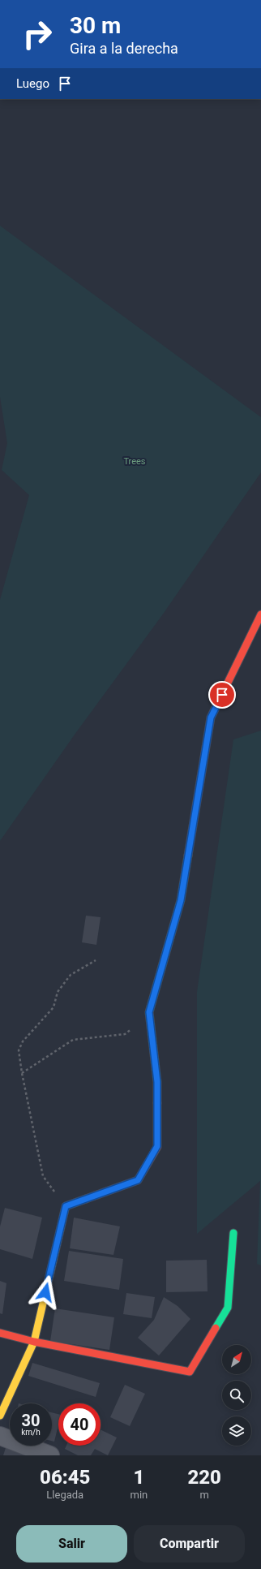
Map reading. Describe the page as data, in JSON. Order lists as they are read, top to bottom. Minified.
{"parks":["Trees"],"north":"top right","page":{"turn":["30 m","Gira a la derecha"],"then":"Luego","speed":"30 km/h","limit":"40","eta":["06:45","Llegada","1","min","220","m"],"buttons":["Salir","Compartir"]}}
